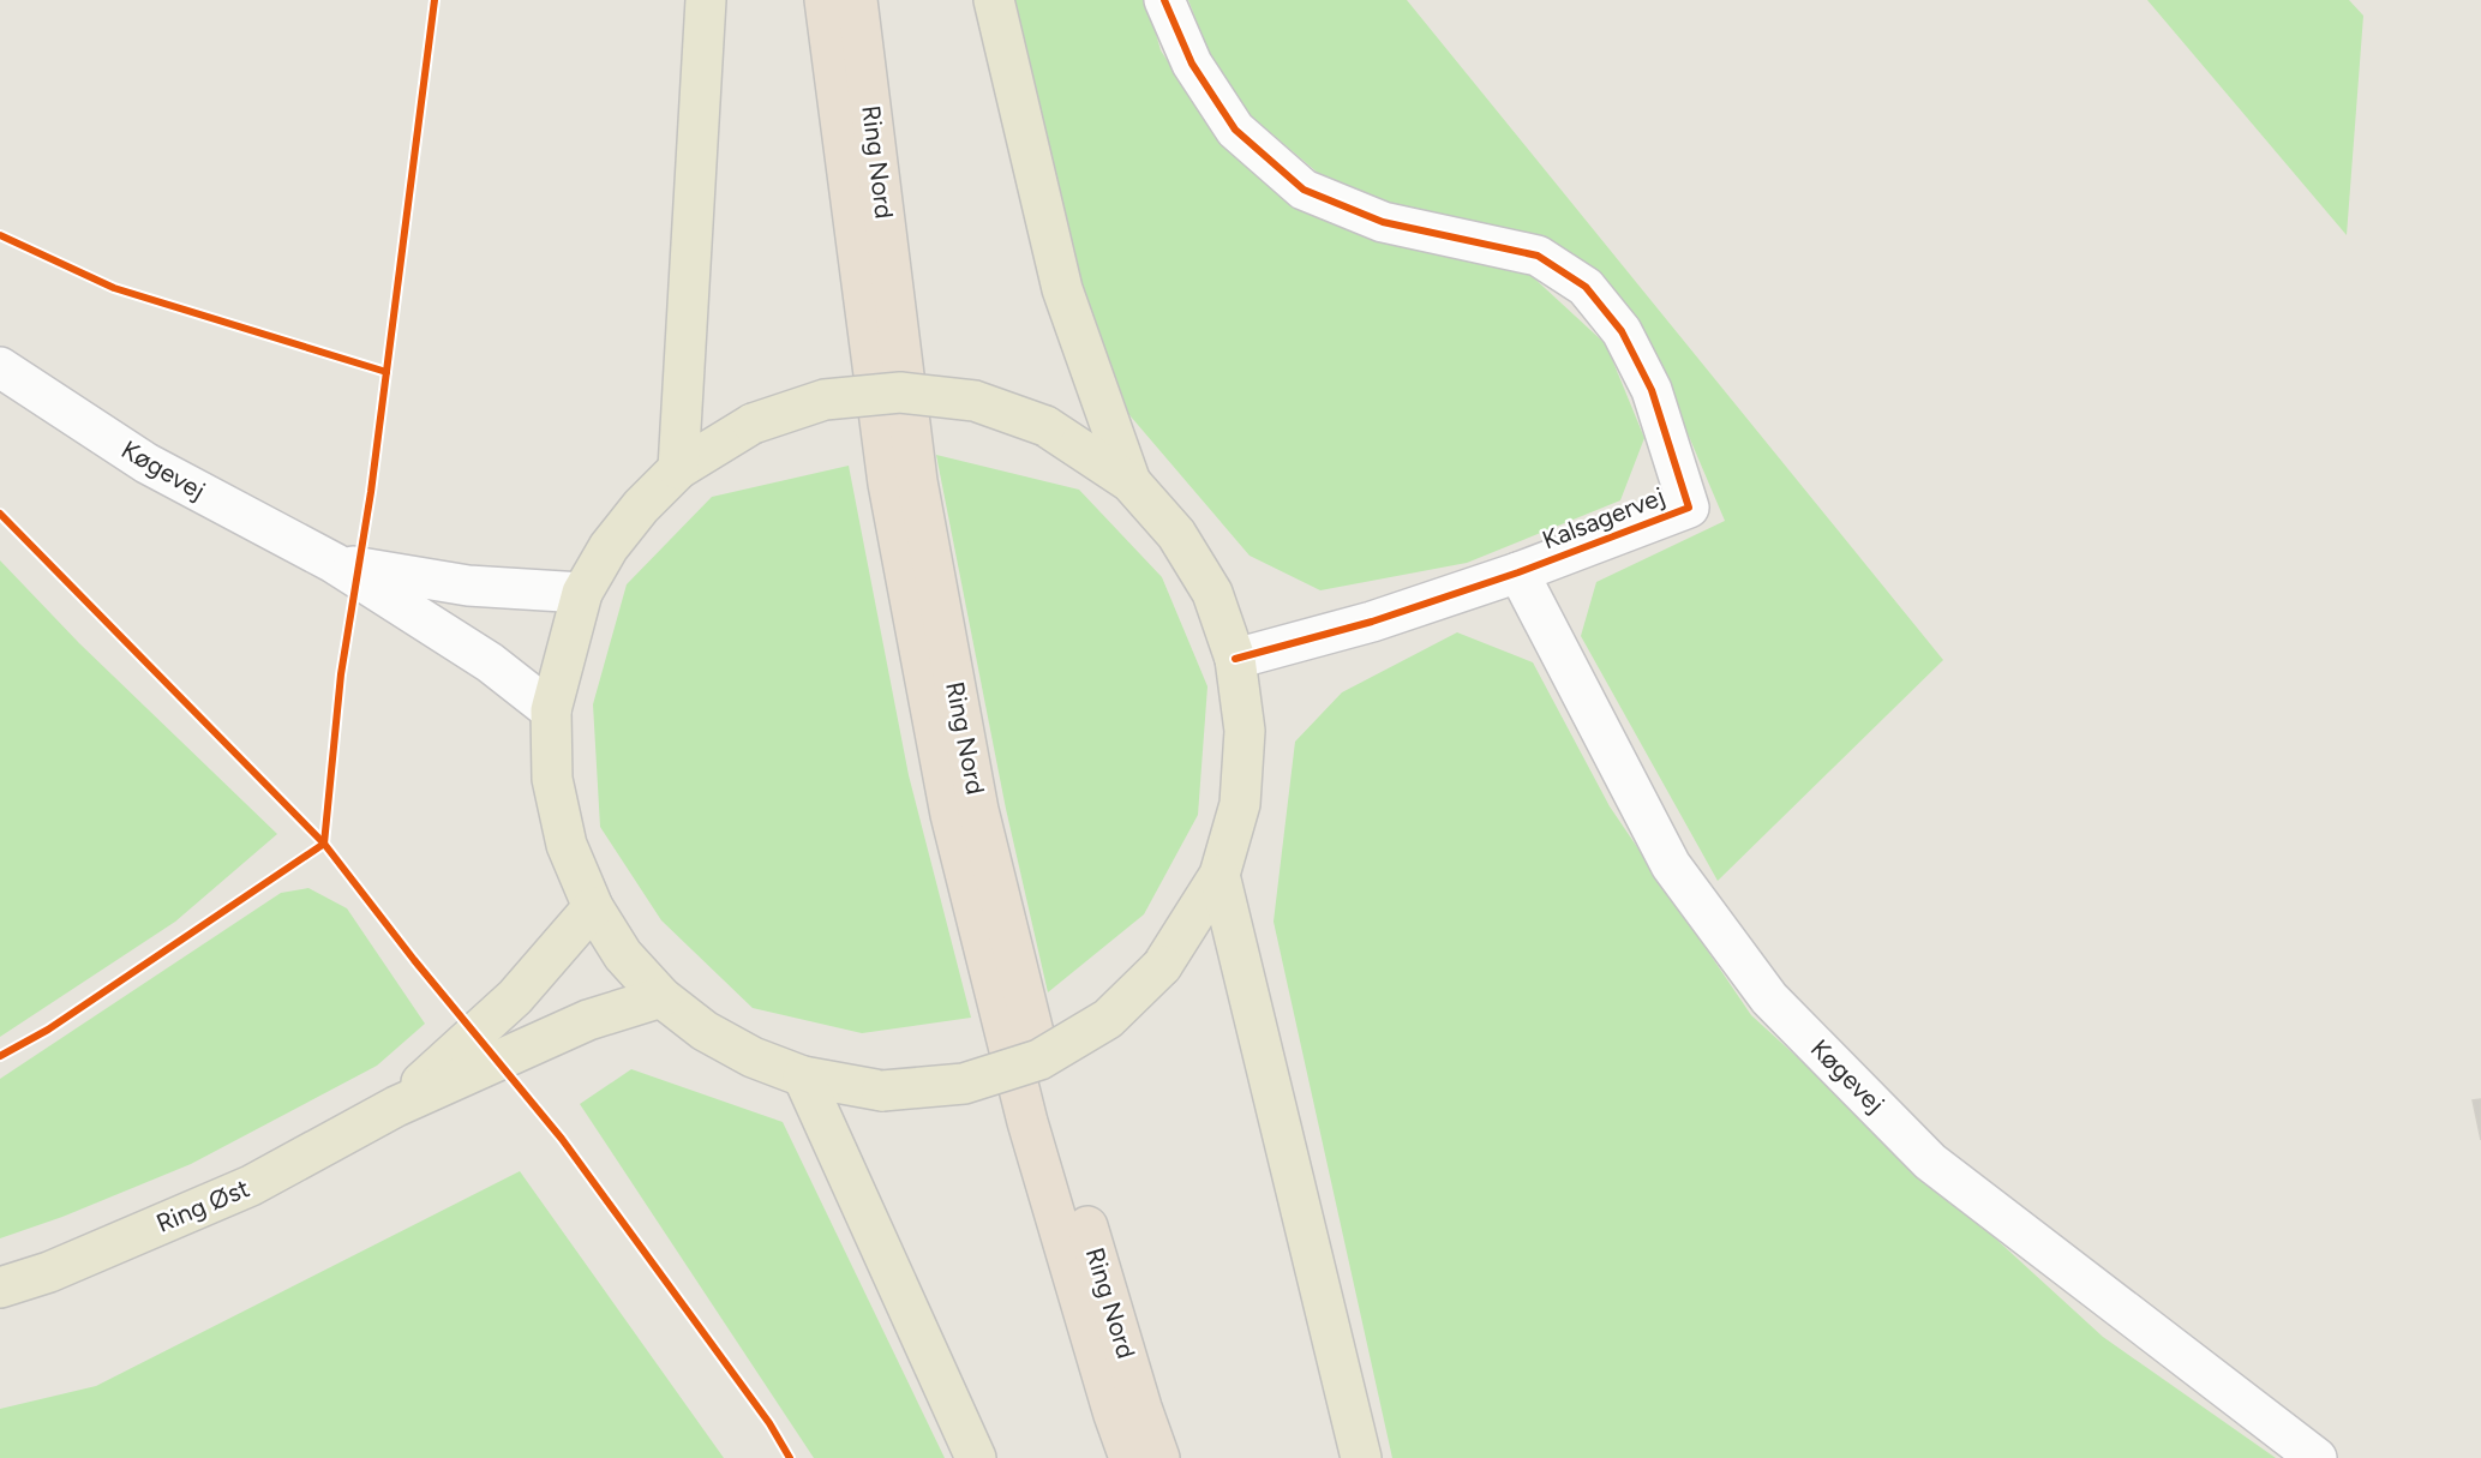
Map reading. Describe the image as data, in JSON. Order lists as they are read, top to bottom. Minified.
{"streets":{"highway":["Ring Nord"],"main road":["Ring Øst"],"street":["Køgevej","Kalsagervej"]},"crossings":[["Køgevej","Kalsagervej"]]}
